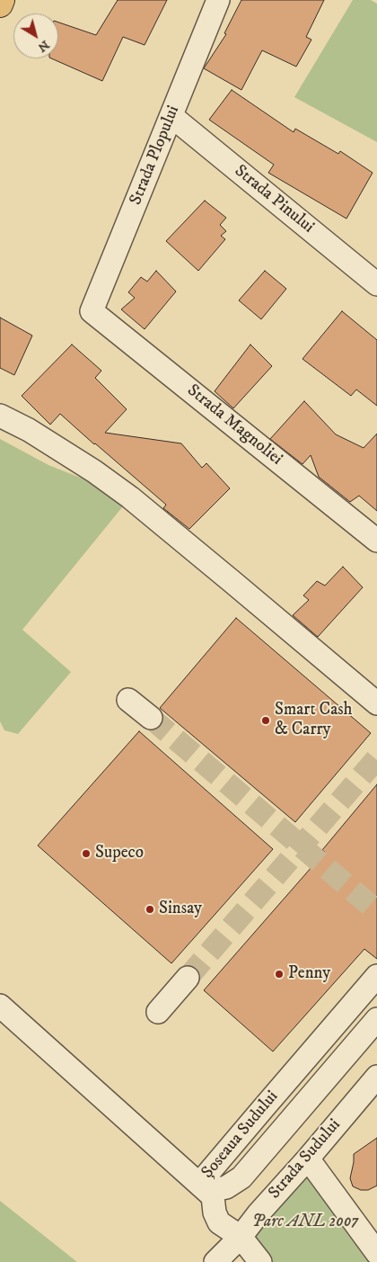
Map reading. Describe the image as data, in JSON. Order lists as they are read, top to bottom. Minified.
{"streets":{"street":["Strada Plopului","Strada Pinului","Strada Magnoliei","Șoseaua Sudului","Strada Sudului"]},"crossings":[["Strada Plopului","Strada Pinului"],["Strada Plopului","Strada Magnoliei"]],"parks":["Parc ANL 2007"],"places":["Smart Cash & Carry","Supeco","Sinsay","Penny"],"north":"bottom right"}
